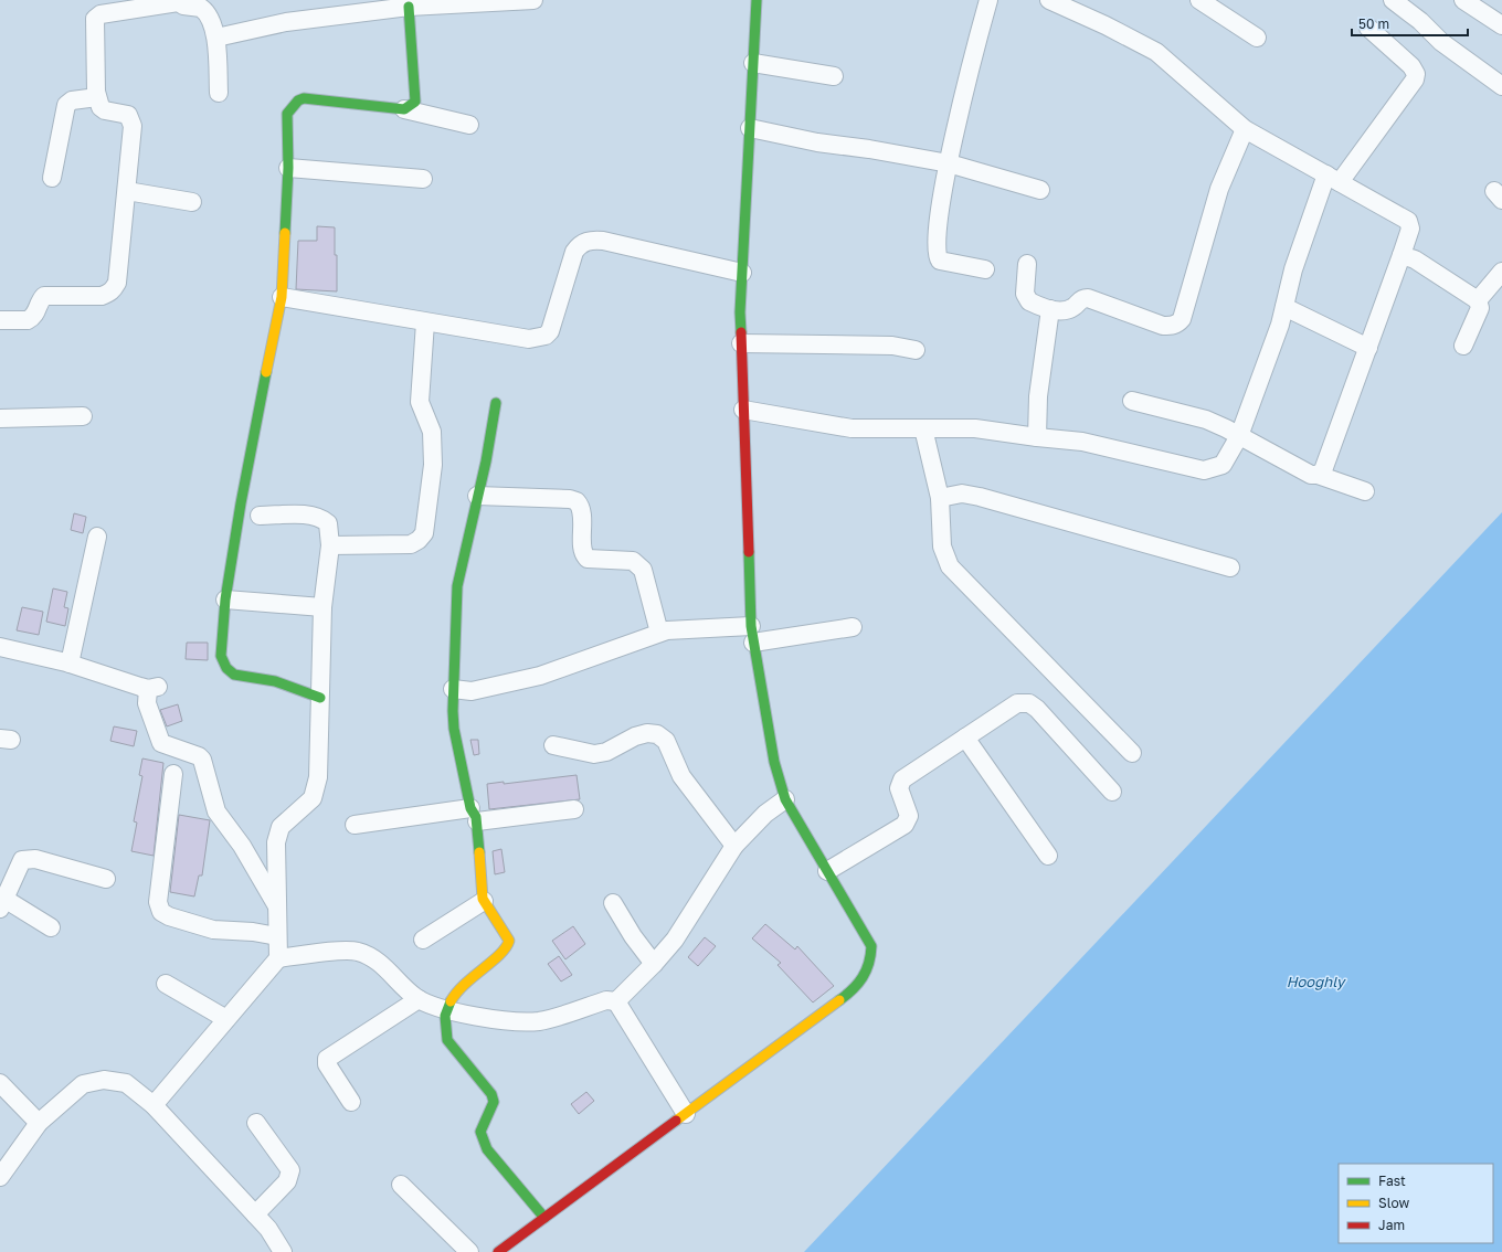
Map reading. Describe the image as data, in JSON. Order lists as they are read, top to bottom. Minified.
{"water":["Hooghly"],"legend":["Fast","Slow","Jam"],"scale_bar":"50 m"}
